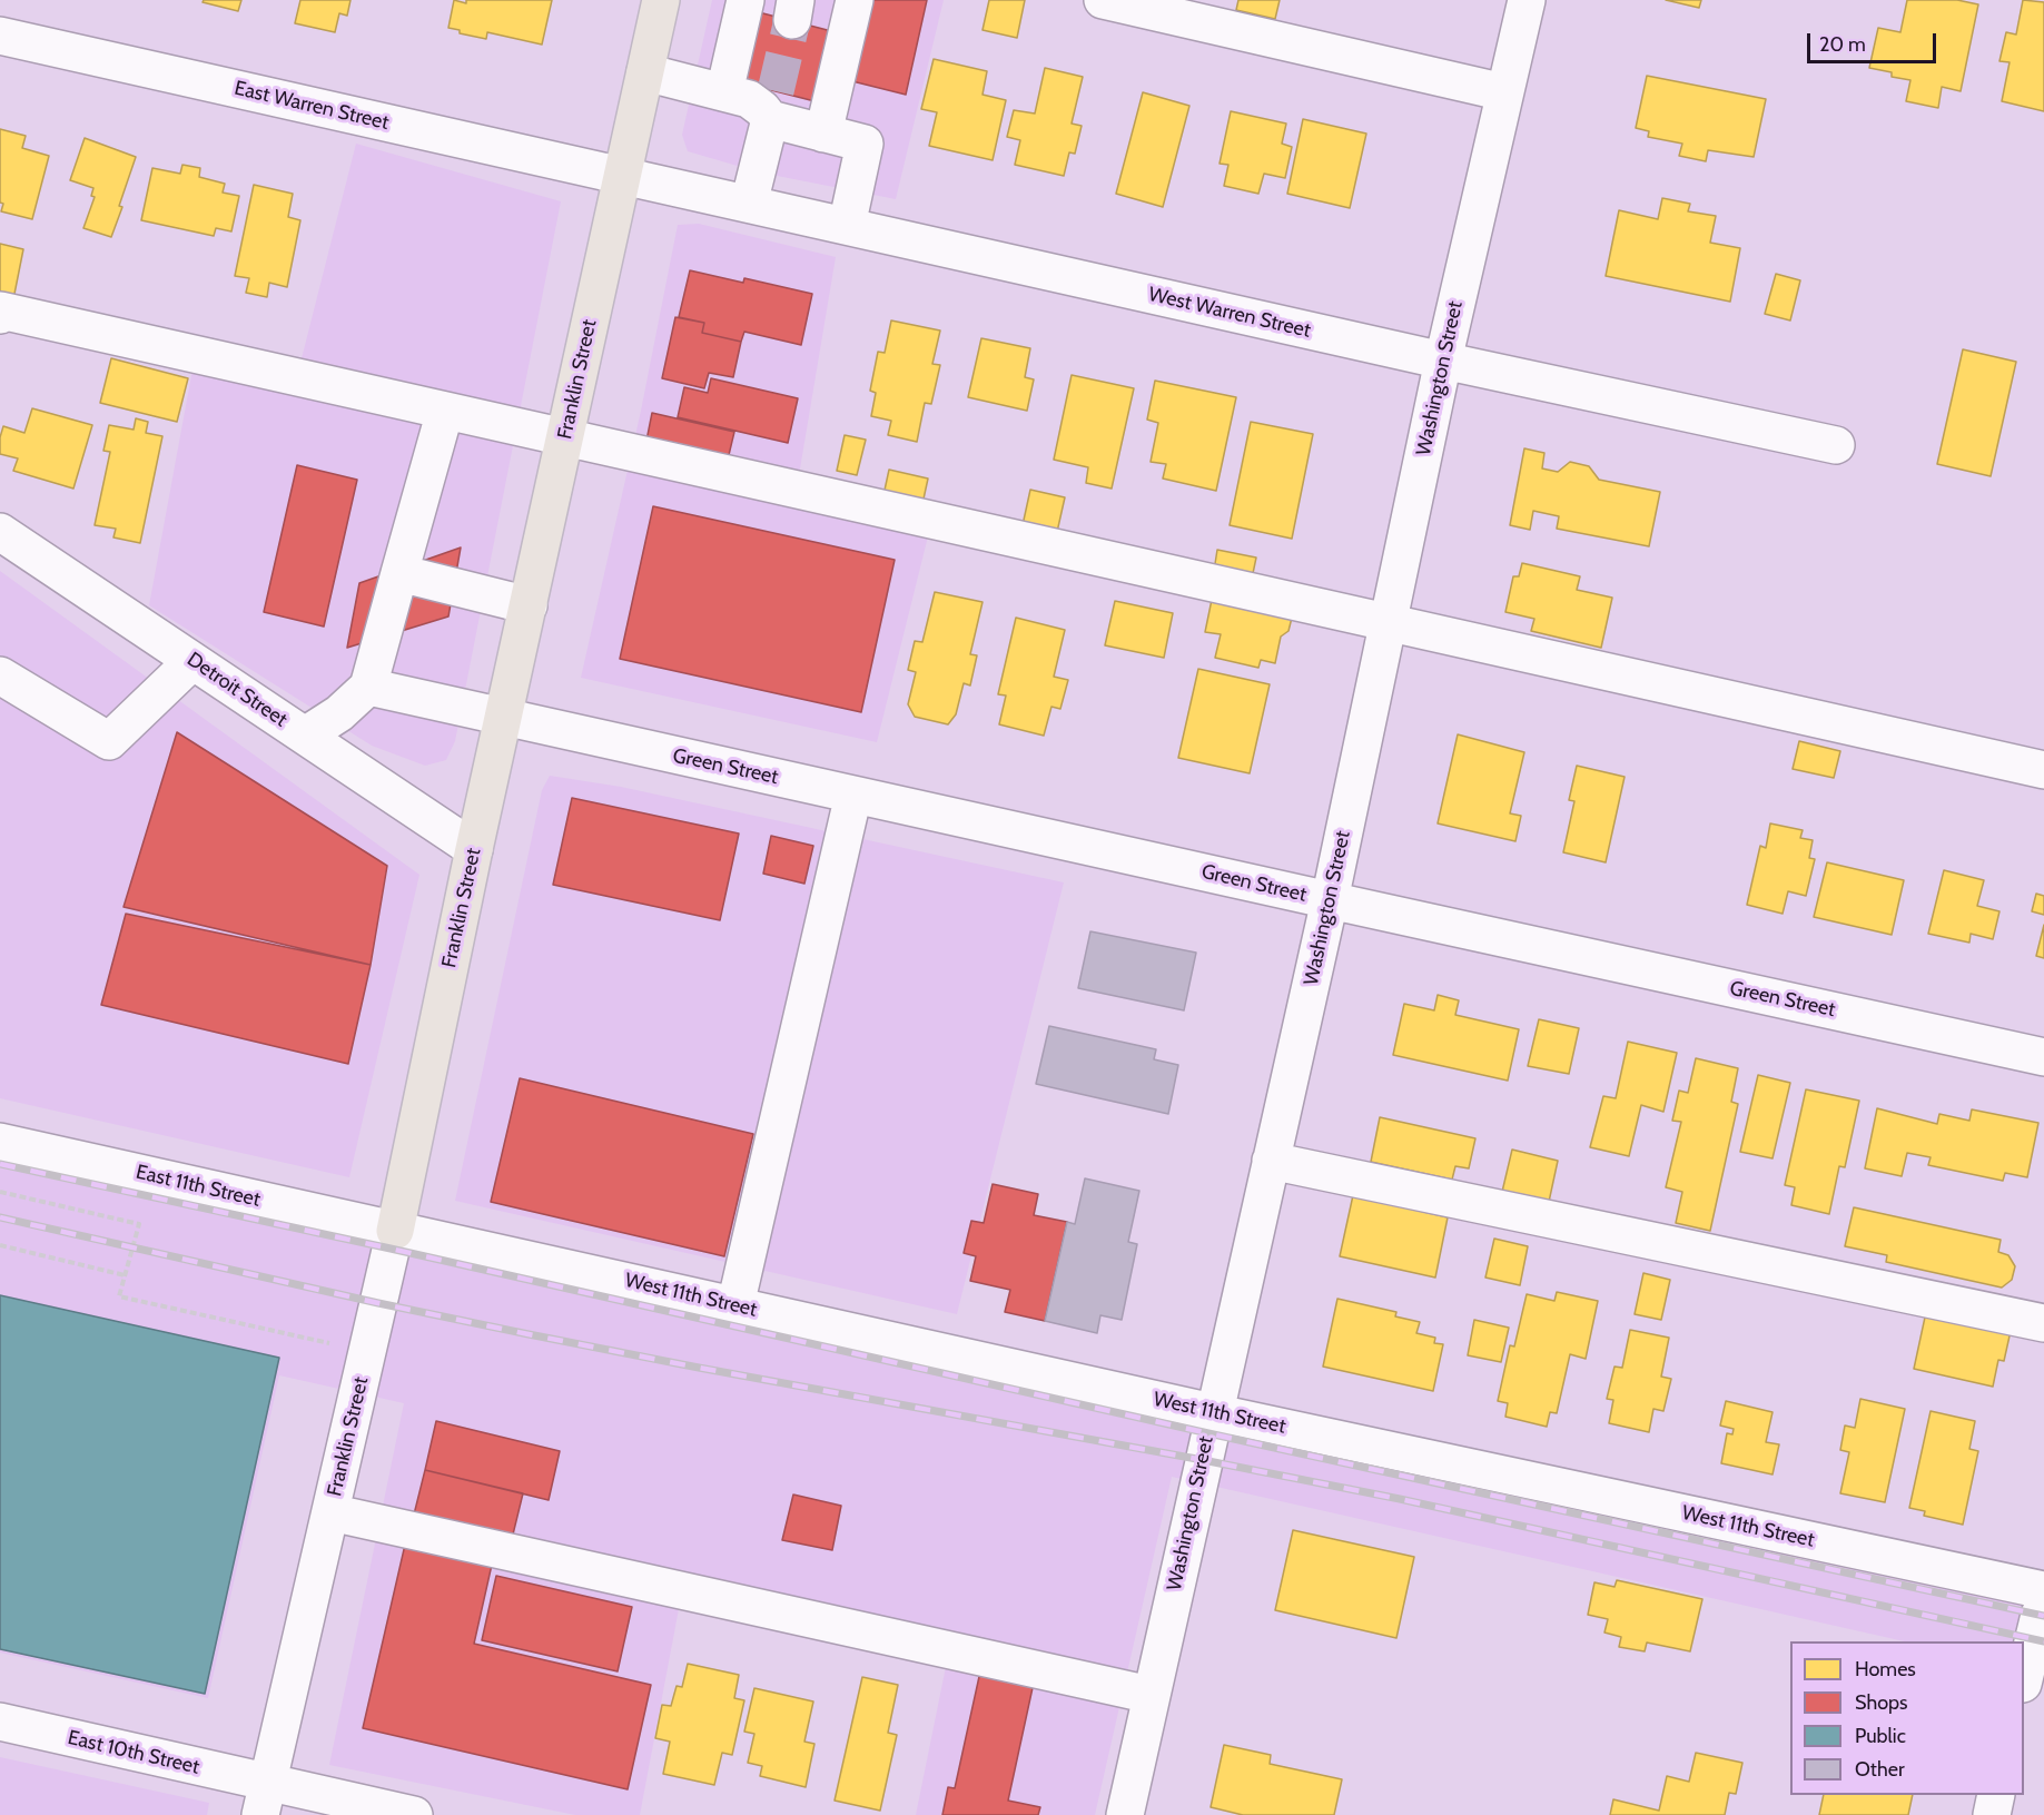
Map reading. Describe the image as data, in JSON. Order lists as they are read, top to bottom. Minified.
{"streets":{"main road":["Franklin Street"],"street":["East Warren Street","West Warren Street","Washington Street","Detroit Street","Green Street","East 11th Street","West 11th Street","East 10th Street"]},"crossings":[["East Warren Street","West Warren Street"],["East Warren Street","Franklin Street"],["West Warren Street","Washington Street"],["West Warren Street","Franklin Street"],["Washington Street","Green Street"],["Washington Street","West 11th Street"],["Franklin Street","Detroit Street"],["Franklin Street","Green Street"],["Franklin Street","East 11th Street"],["Franklin Street","West 11th Street"],["Franklin Street","East 10th Street"],["East 11th Street","West 11th Street"]],"legend":["Homes","Shops","Public","Other"],"scale_bar":"20 m"}
